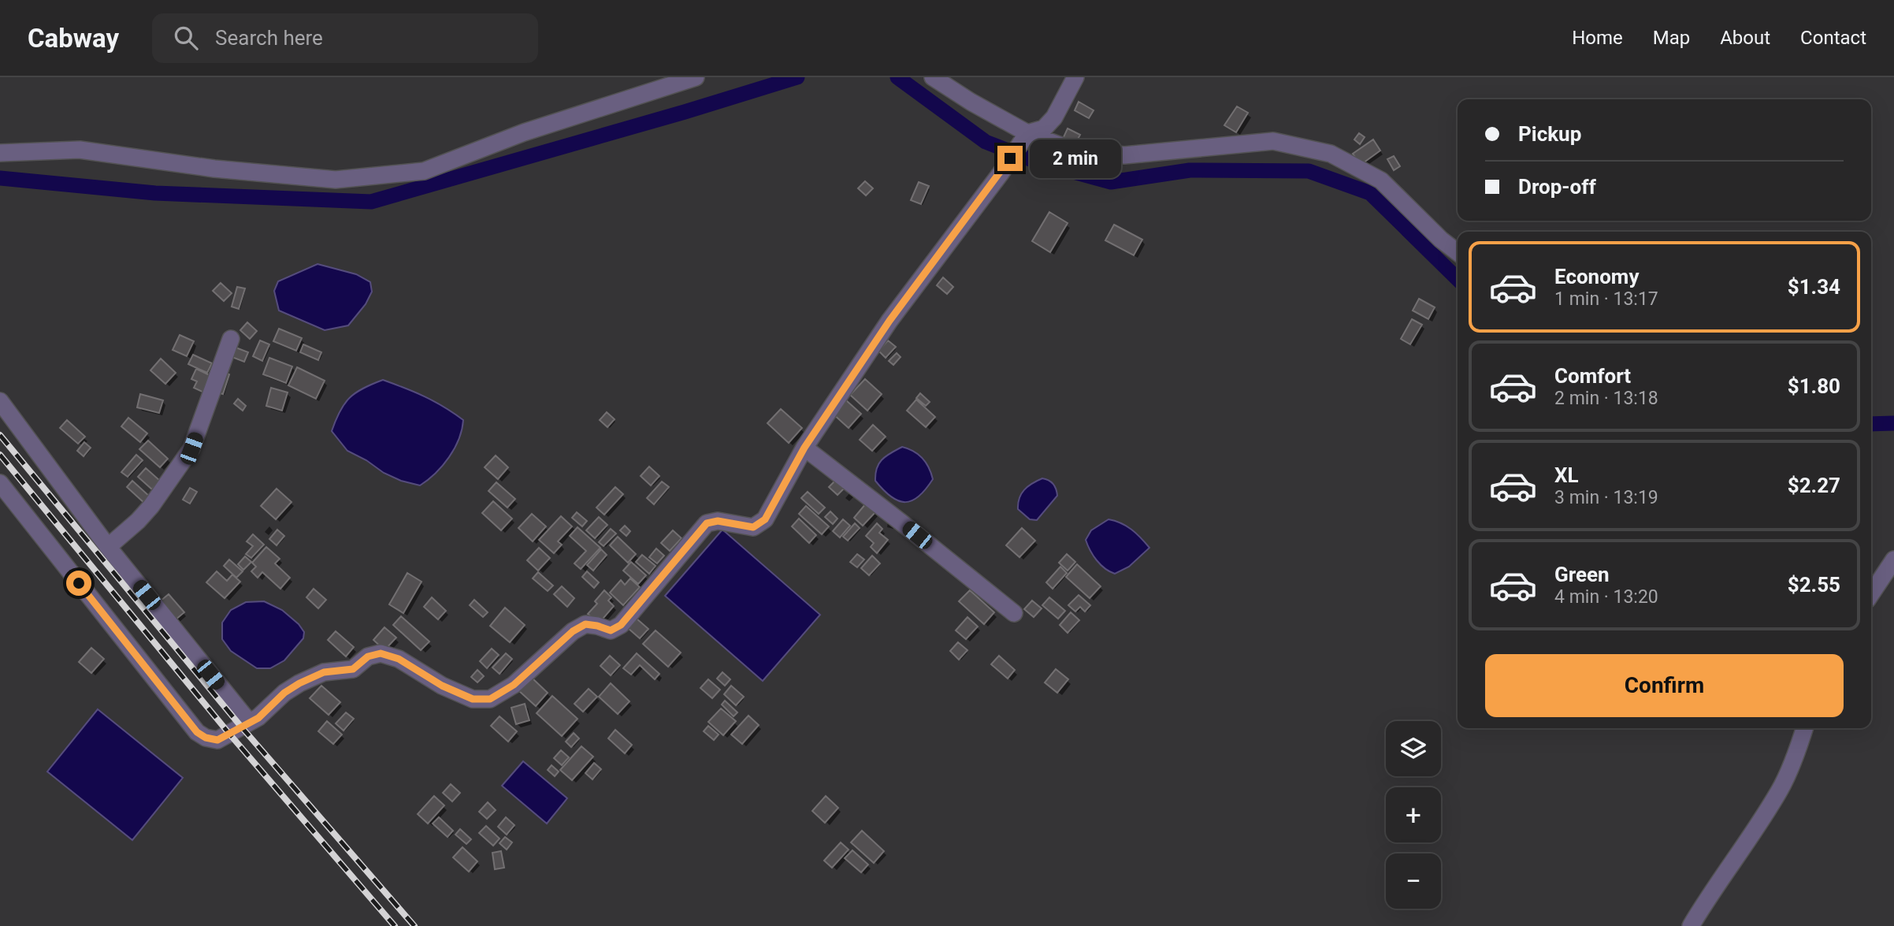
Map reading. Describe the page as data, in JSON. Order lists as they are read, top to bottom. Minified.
{"page":{"header":"Cabway","search":"Search here","nav":["Home","Map","About","Contact"],"banner":["Pickup","Drop-off"],"bubble":"2 min","list":[{"name":"Economy","note":"1 min · 13:17","value":"$1.34"},{"name":"Comfort","note":"2 min · 13:18","value":"$1.80"},{"name":"XL","note":"3 min · 13:19","value":"$2.27"},{"name":"Green","note":"4 min · 13:20","value":"$2.55"}],"buttons":"Confirm","map_buttons":["+","−"]}}
